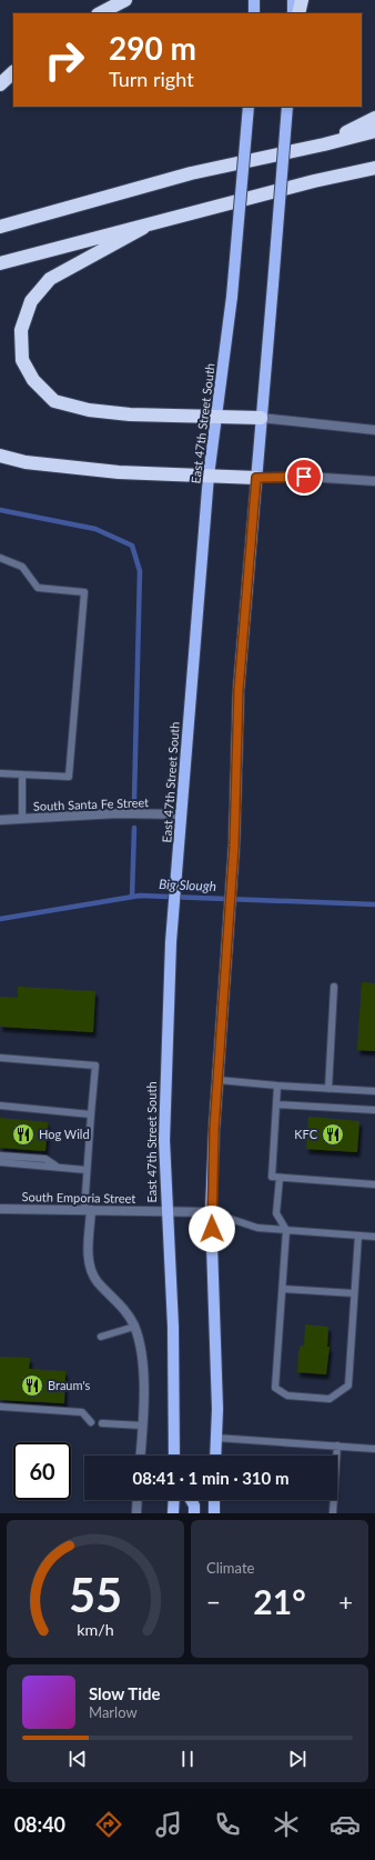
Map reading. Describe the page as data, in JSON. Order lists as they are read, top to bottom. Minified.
{"streets":{"main road":["East 47th Street South"],"street":["South Santa Fe Street","South Emporia Street"]},"crossings":[["East 47th Street South","South Santa Fe Street"],["East 47th Street South","South Emporia Street"]],"water":["Big Slough"],"places":{"restaurant":["Hog Wild","KFC","Braum's"]},"page":{"turn":["290 m","Turn right"],"limit":"60","trip":"08:41 · 1 min · 310 m","tile":"Climate","heat":["−","21°","+"],"song":["Slow Tide","Marlow"],"tabs":"08:40","gauge":["55","km/h"]}}
